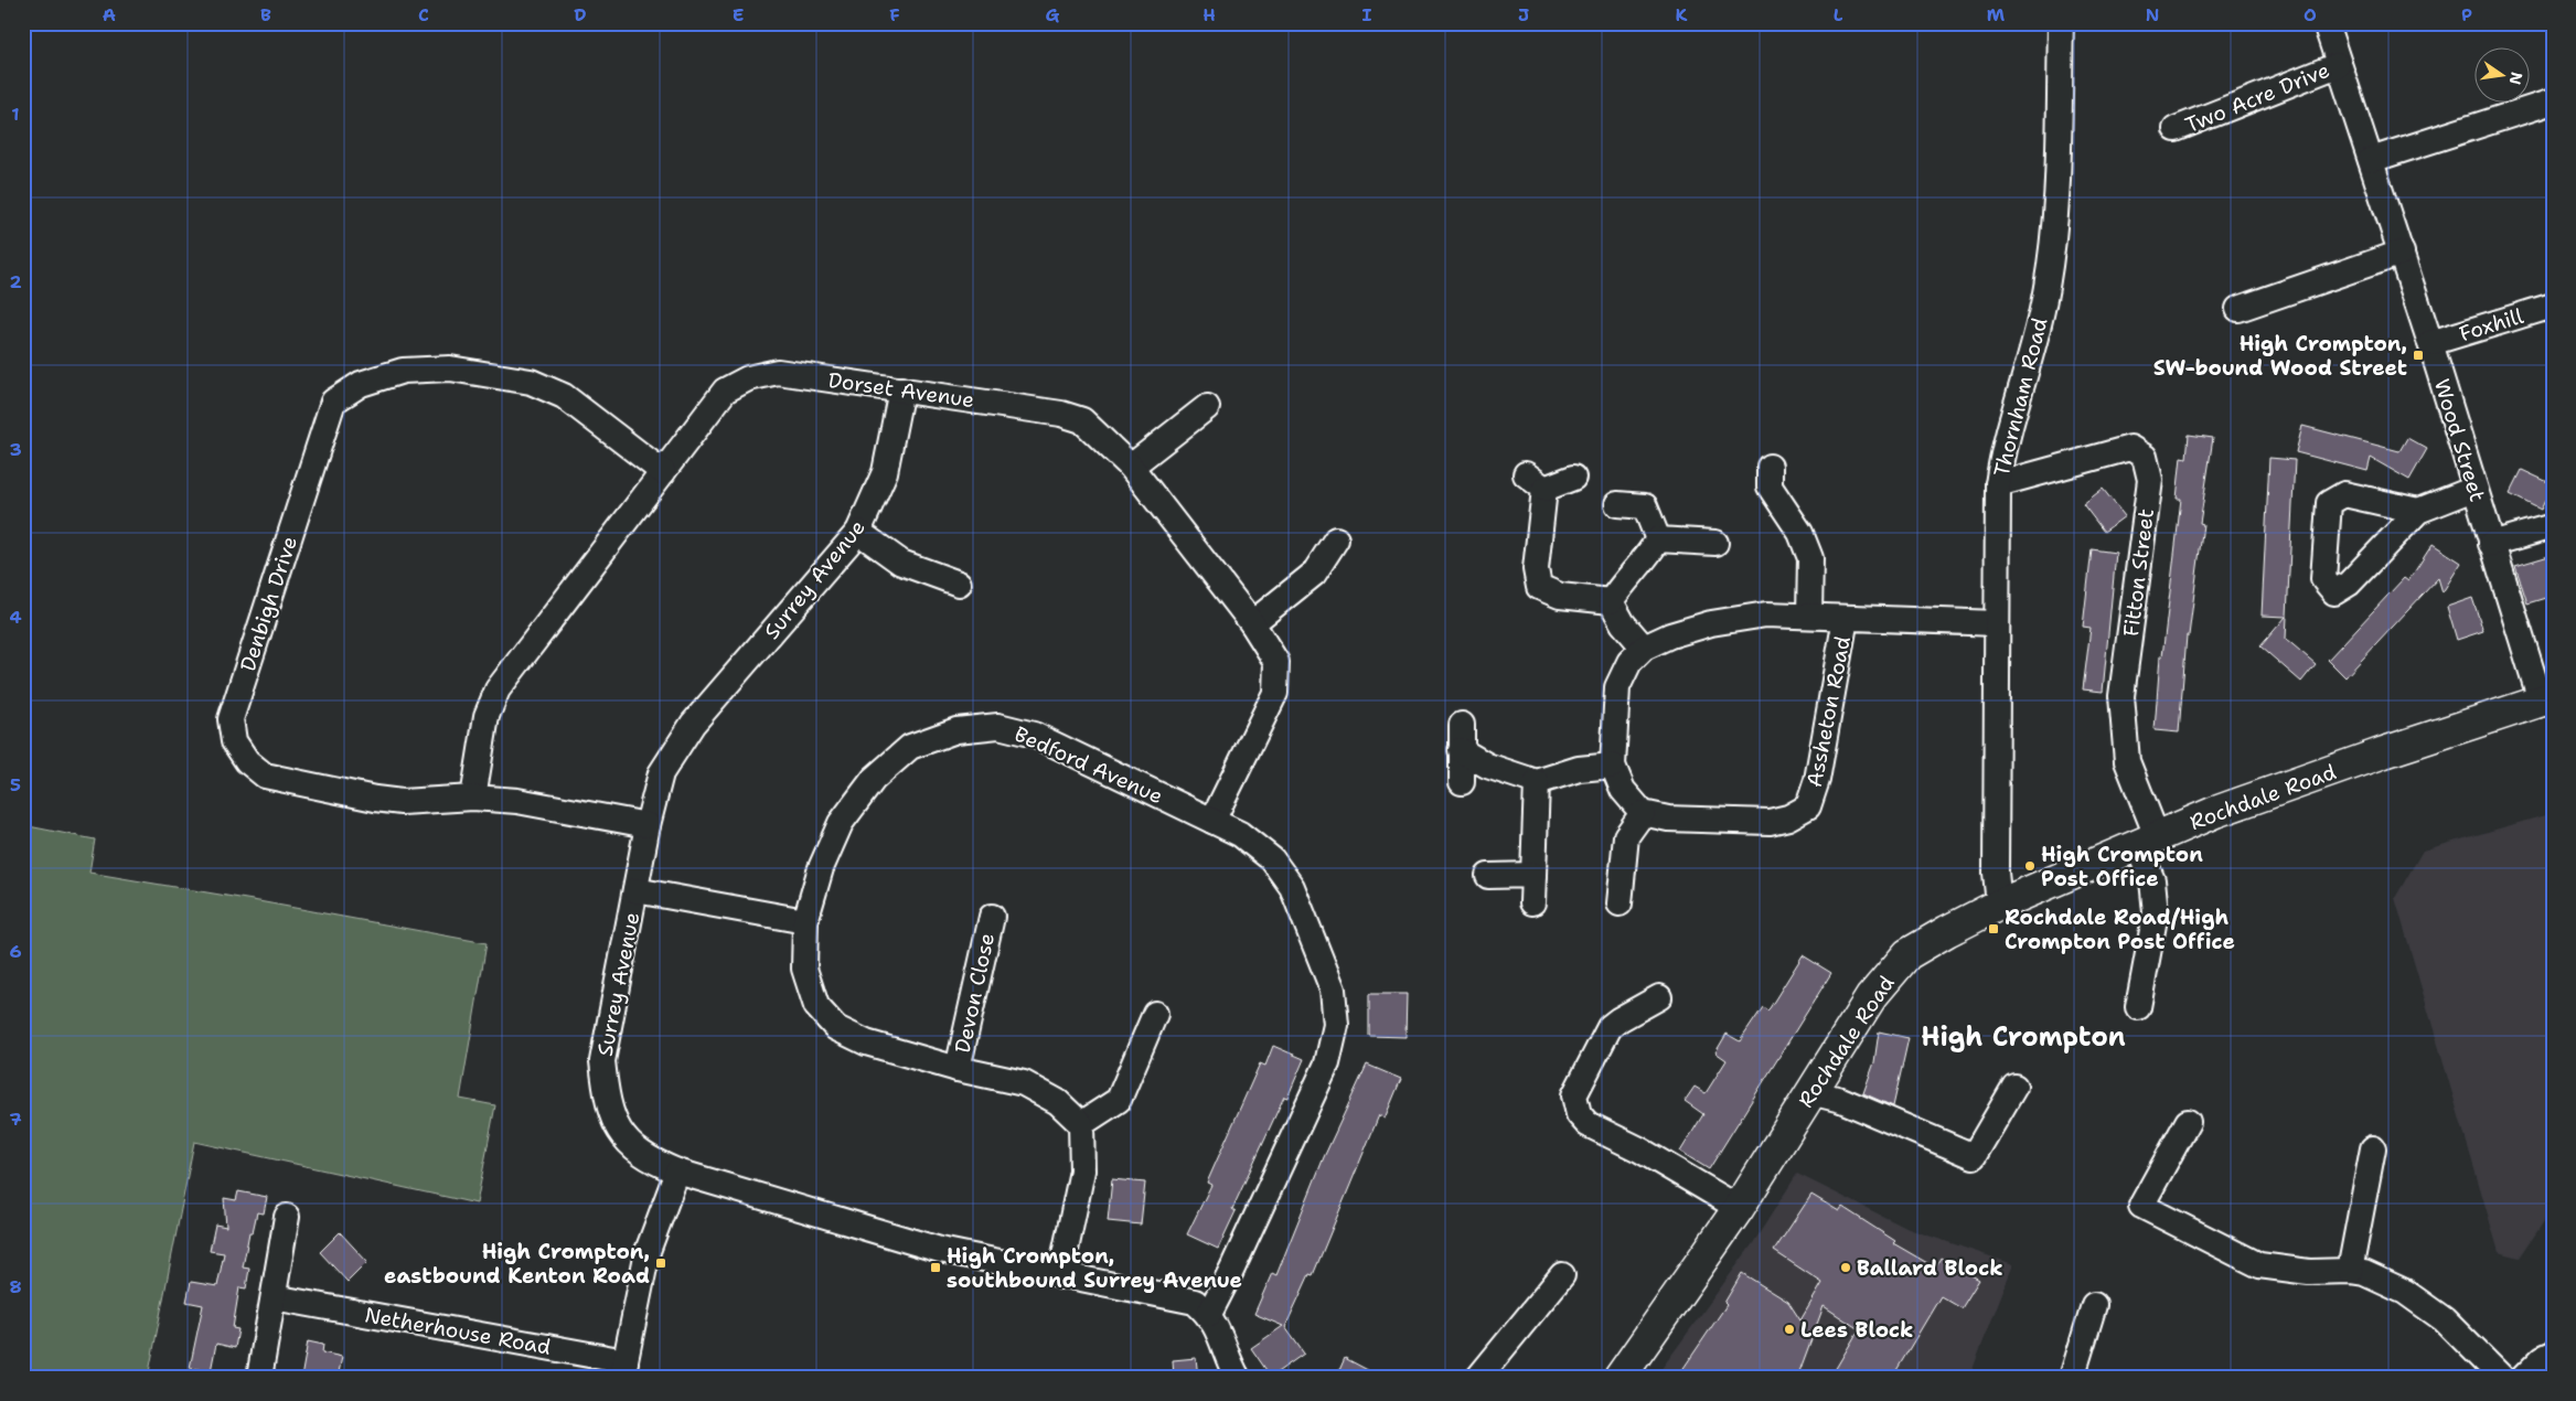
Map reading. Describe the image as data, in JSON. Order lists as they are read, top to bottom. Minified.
{"streets":{"main road":["Rochdale Road"],"street":["Two Acre Drive","Foxhill","Dorset Avenue","Thornham Road","Wood Street","Fitton Street","Surrey Avenue","Denbigh Drive","Assheton Road","Bedford Avenue","Devon Close","Netherhouse Road"]},"crossings":[["Two Acre Drive","Wood Street"],["Foxhill","Wood Street"],["Dorset Avenue","Surrey Avenue"],["Dorset Avenue","Denbigh Drive"],["Dorset Avenue","Bedford Avenue"],["Thornham Road","Fitton Street"],["Thornham Road","Assheton Road"],["Thornham Road","Rochdale Road"],["Wood Street","Rochdale Road"],["Fitton Street","Rochdale Road"],["Surrey Avenue","Denbigh Drive"],["Surrey Avenue","Bedford Avenue"],["Bedford Avenue","Devon Close"]],"districts":["High Crompton"],"places":{"transit":["High Crompton, SW-bound Wood Street","Rochdale Road/High Crompton Post Office","High Crompton, eastbound Kenton Road","High Crompton, southbound Surrey Avenue"],"other":["High Crompton Post Office","Ballard Block","Lees Block"]},"north":"right","grid":{"columns":["A","B","C","D","E","F","G","H","I","J","K","L","M","N","O","P"],"rows":["1","2","3","4","5","6","7","8"]}}
